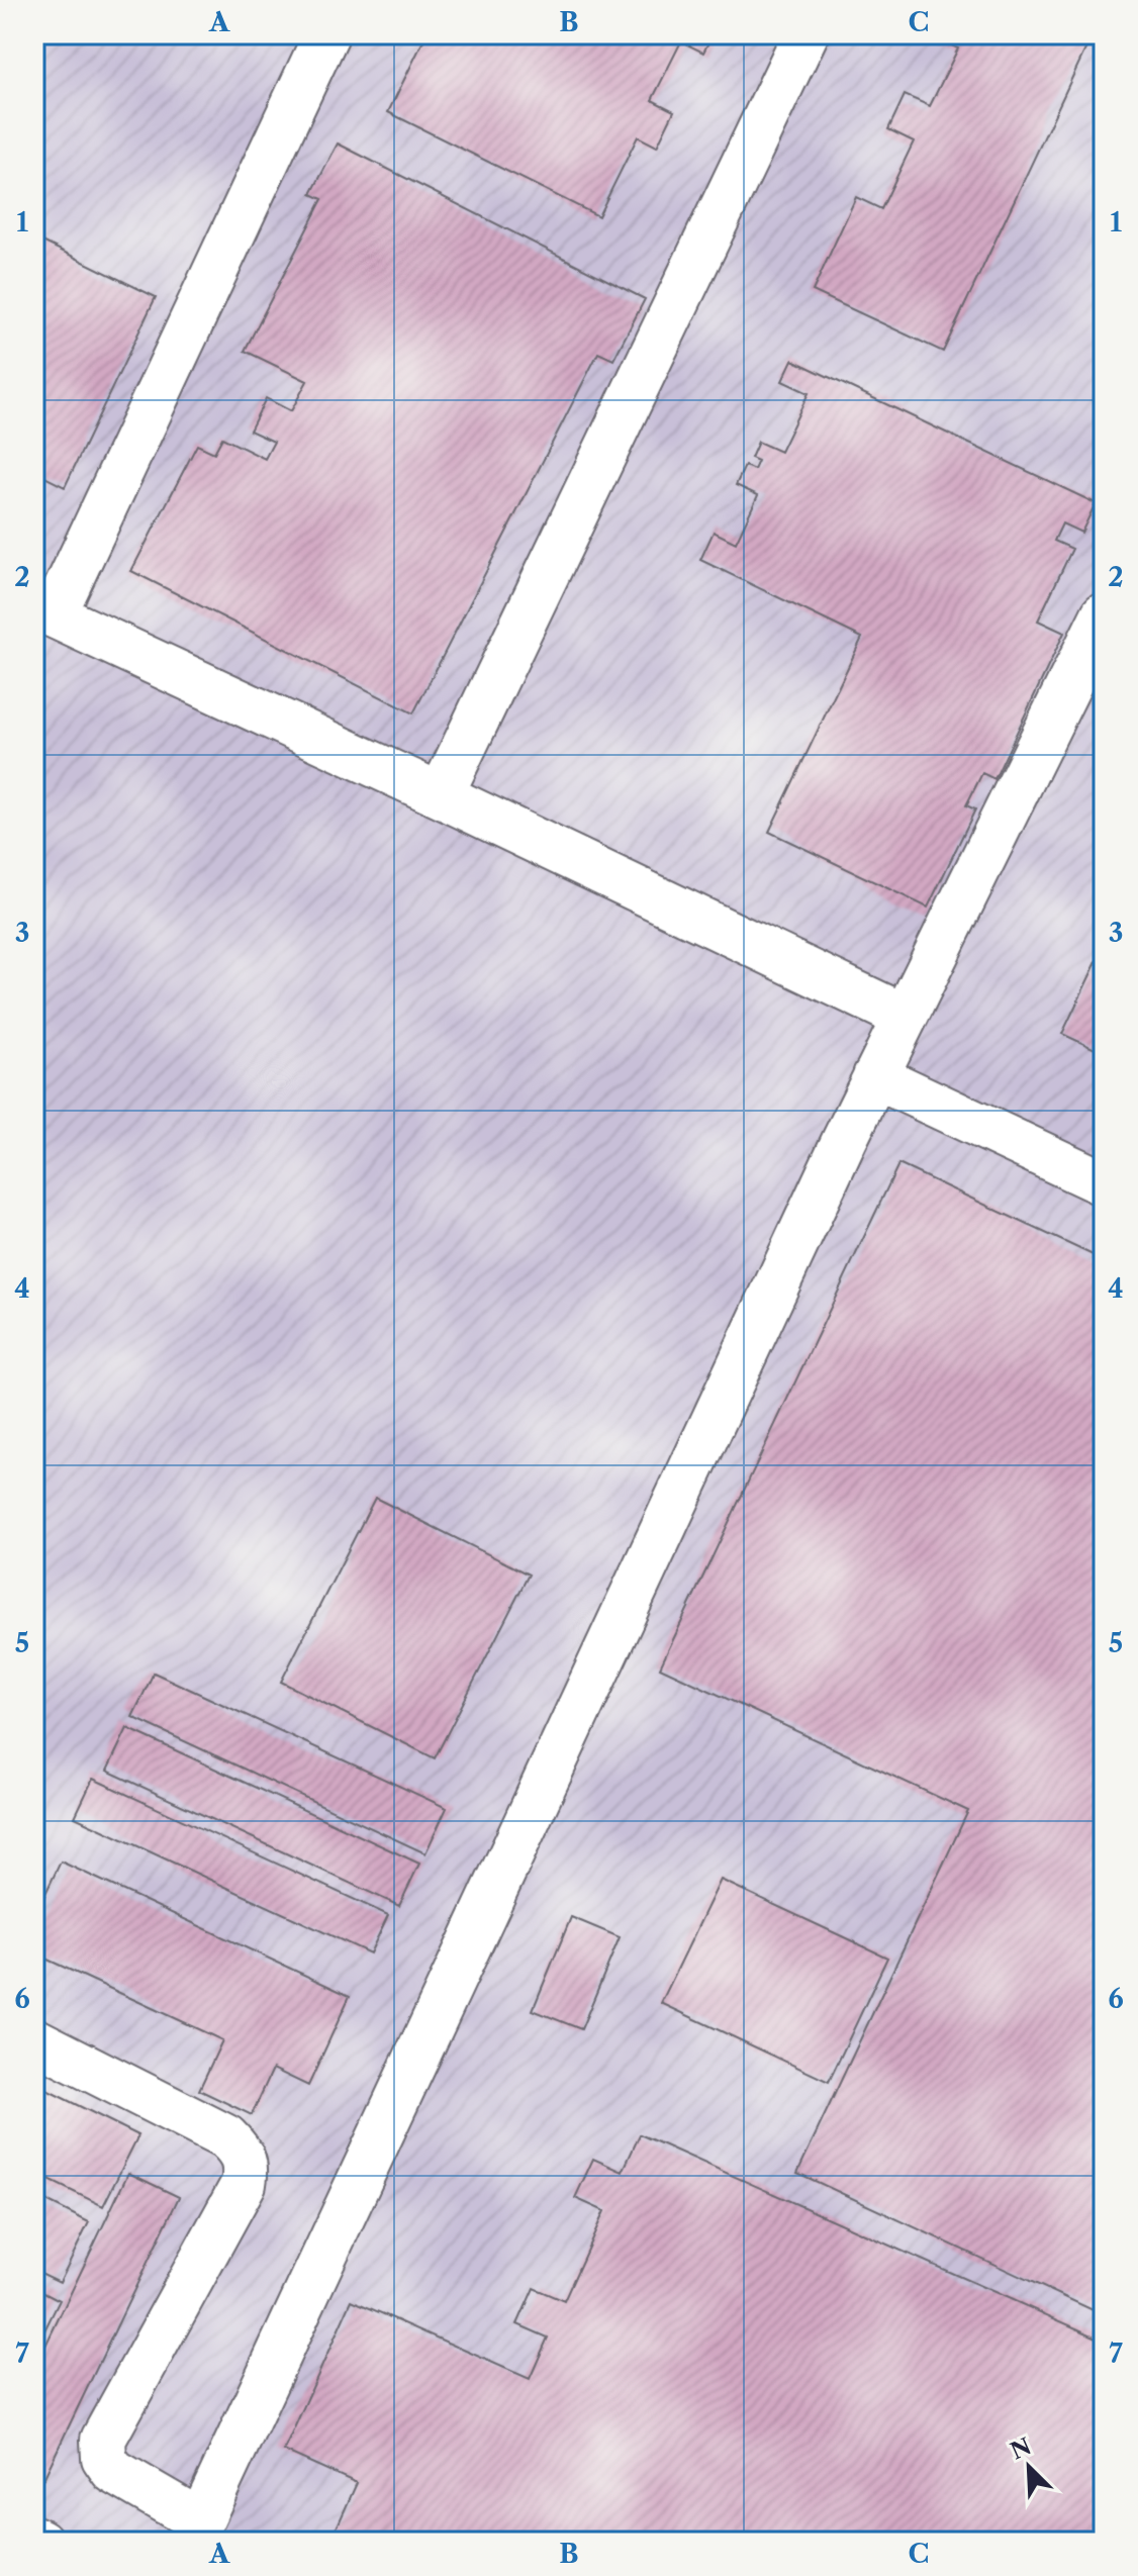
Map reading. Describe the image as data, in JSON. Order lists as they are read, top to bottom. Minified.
{"north":"top left","grid":{"columns":["A","B","C"],"rows":["1","2","3","4","5","6","7"]}}
